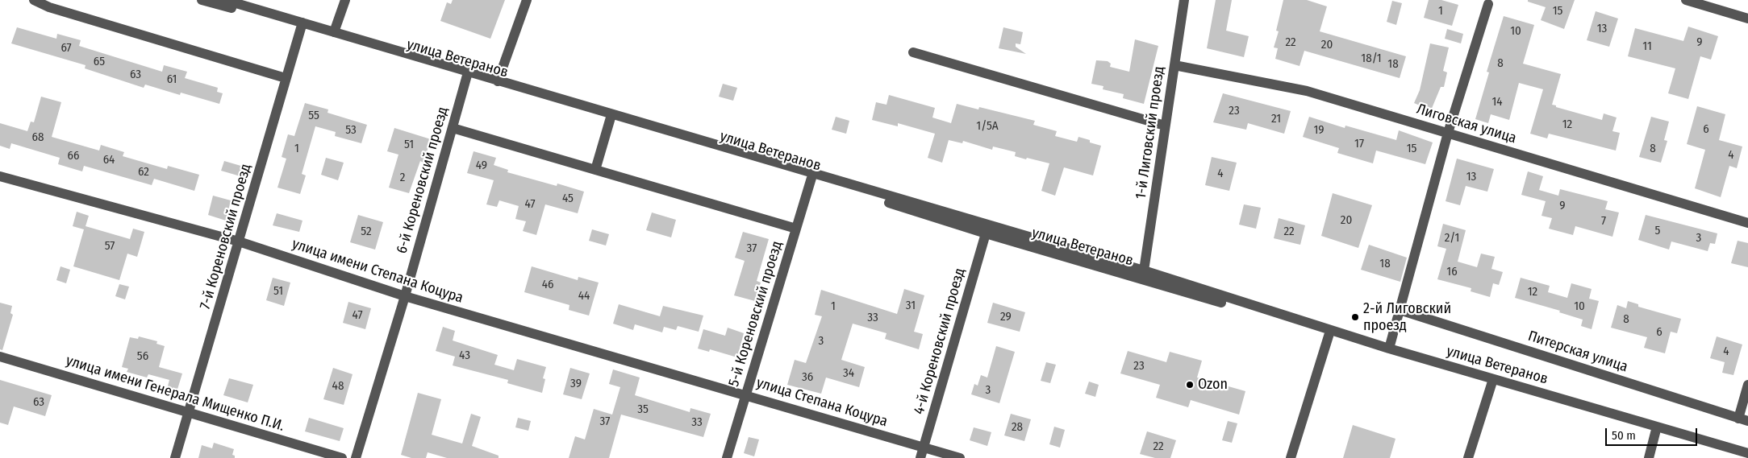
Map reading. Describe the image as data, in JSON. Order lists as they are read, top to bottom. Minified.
{"streets":{"street":["улица Ветеранов","Лиговская улица","1-й Лиговский проезд","6-й Кореновский проезд","7-й Кореновский проезд","улица имени Степана Коцура","5-й Кореновский проезд","4-й Кореновский проезд","Питерская улица","улица имени Генерала Мищенко П.И.","улица Степана Коцура"]},"crossings":[["улица Ветеранов","1-й Лиговский проезд"],["улица Ветеранов","6-й Кореновский проезд"],["улица Ветеранов","7-й Кореновский проезд"],["улица Ветеранов","5-й Кореновский проезд"],["улица Ветеранов","4-й Кореновский проезд"],["Лиговская улица","1-й Лиговский проезд"],["6-й Кореновский проезд","улица имени Степана Коцура"],["7-й Кореновский проезд","улица имени Степана Коцура"],["7-й Кореновский проезд","улица имени Генерала Мищенко П.И."],["улица имени Степана Коцура","5-й Кореновский проезд"],["улица имени Степана Коцура","улица Степана Коцура"],["5-й Кореновский проезд","улица Степана Коцура"],["4-й Кореновский проезд","улица Степана Коцура"]],"places":["2-й Лиговский проезд","Ozon"],"house_numbers":["1","15","13","10","22","9","20","11","67","18/1","65","8","18","63","61","14","23","55","21","12","1/5А","6","53","19","68","17","51","1","15","8","4","66","64","49","62","4","13","2","45","47","9","20","7","5","52","22","2/1","3","57","37","18","16","46","51","12","44","31","1","10","47","29","33","8","6","3","4","43","56","23","34","36","39","48","3","63","35","37","33","28","22"],"scale_bar":"50 m"}
